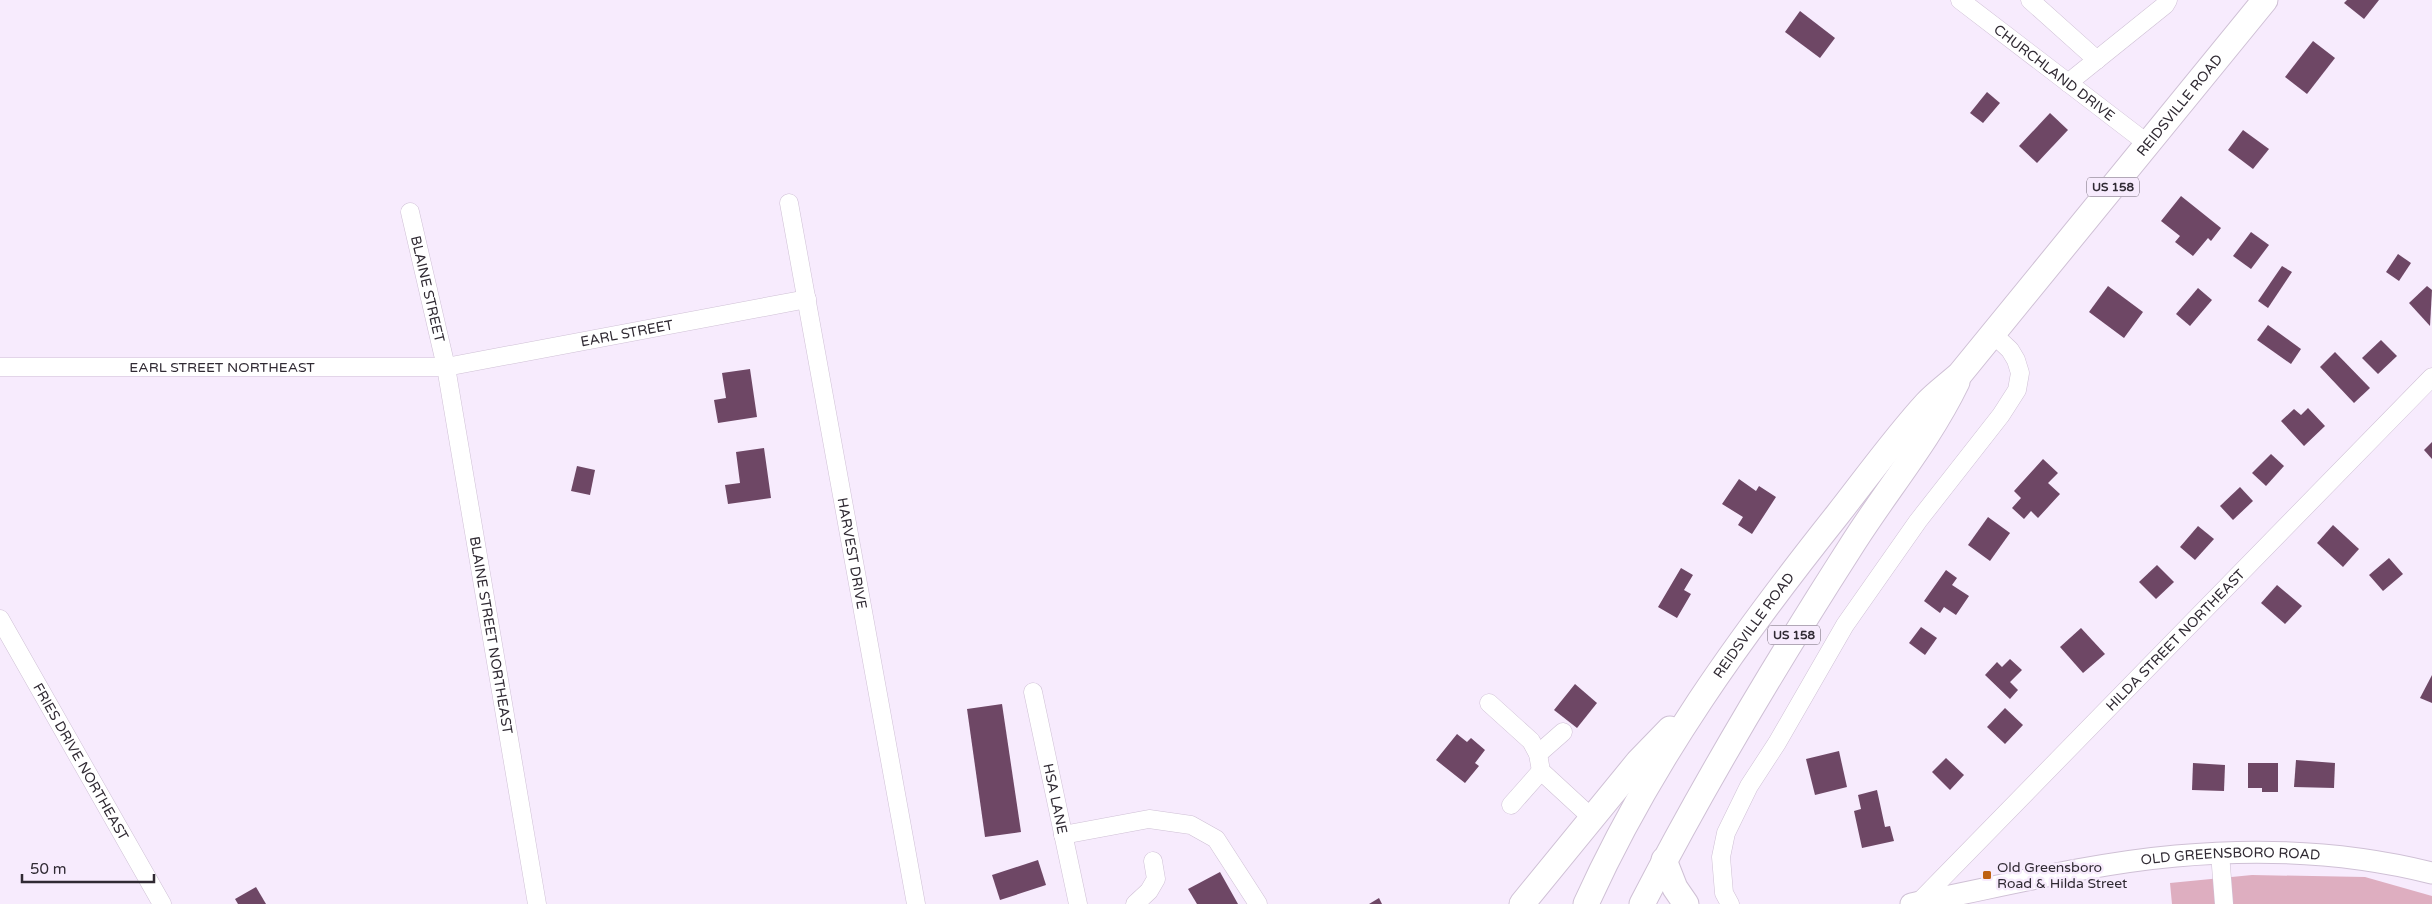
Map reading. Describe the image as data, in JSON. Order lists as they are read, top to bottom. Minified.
{"streets":{"highway":["REIDSVILLE ROAD","US 158"],"main road":["OLD GREENSBORO ROAD"],"street":["CHURCHLAND DRIVE","BLAINE STREET","EARL STREET","EARL STREET NORTHEAST","HARVEST DRIVE","BLAINE STREET NORTHEAST","HILDA STREET NORTHEAST","FRIES DRIVE NORTHEAST","HSA LANE"]},"crossings":[["CHURCHLAND DRIVE","REIDSVILLE ROAD"],["BLAINE STREET","EARL STREET"],["BLAINE STREET","EARL STREET NORTHEAST"],["BLAINE STREET","BLAINE STREET NORTHEAST"],["EARL STREET","EARL STREET NORTHEAST"],["EARL STREET","HARVEST DRIVE"],["EARL STREET","BLAINE STREET NORTHEAST"],["EARL STREET NORTHEAST","BLAINE STREET NORTHEAST"],["HILDA STREET NORTHEAST","OLD GREENSBORO ROAD"]],"places":{"transit":["Old Greensboro Road & Hilda Street"]},"scale_bar":"50 m"}
